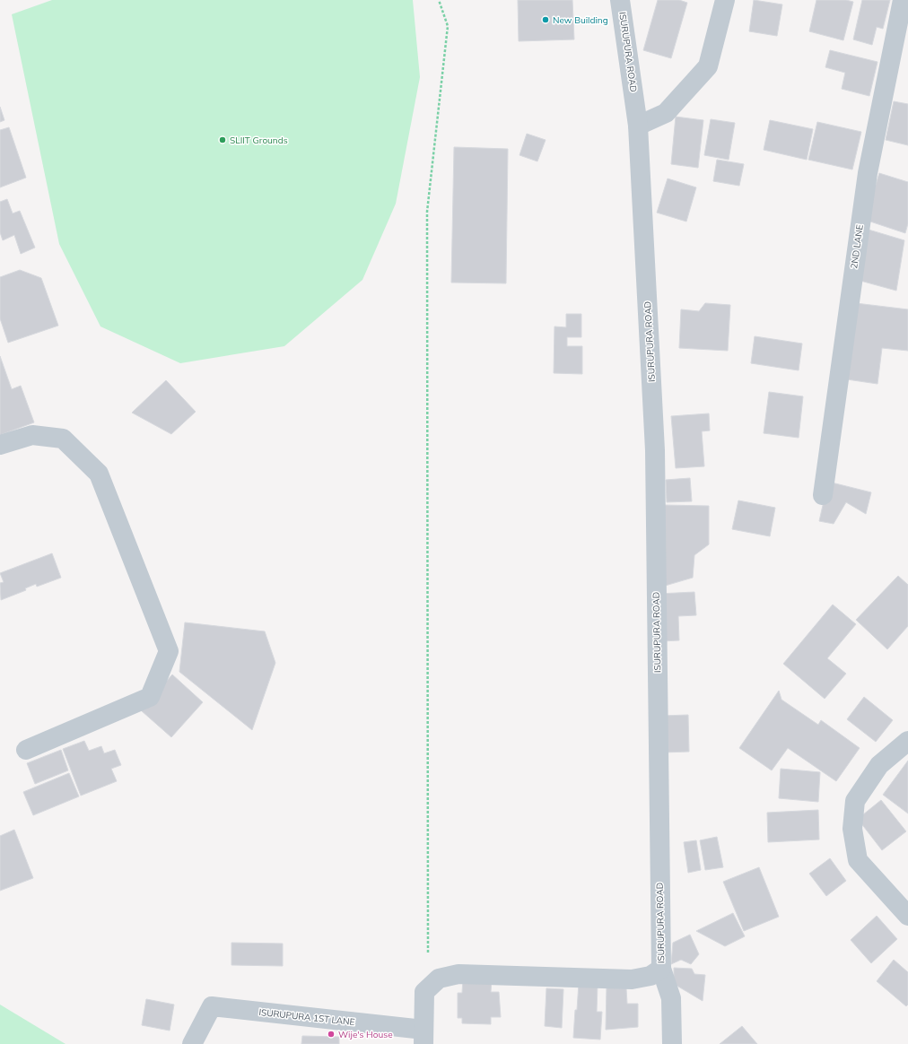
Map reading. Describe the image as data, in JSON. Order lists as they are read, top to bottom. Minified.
{"streets":{"street":["ISURUPURA ROAD","2ND LANE","ISURUPURA 1ST LANE"]},"crossings":[["ISURUPURA ROAD","ISURUPURA 1ST LANE"]],"places":["New Building","SLIIT Grounds","Wije's House"]}
